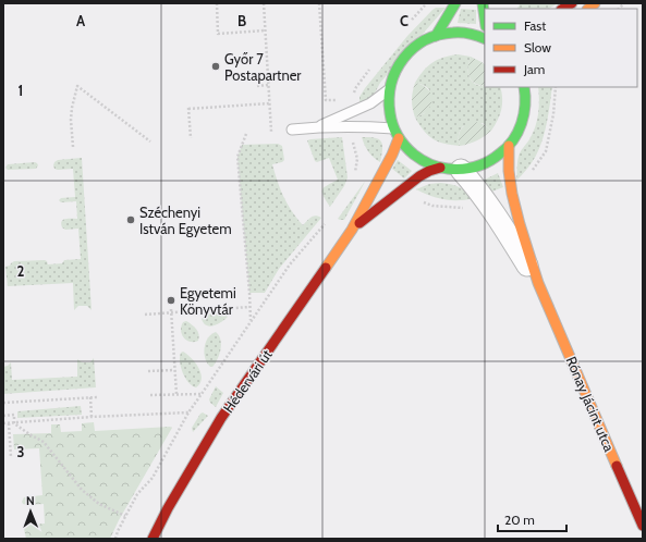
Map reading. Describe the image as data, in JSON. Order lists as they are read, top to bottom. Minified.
{"streets":{"street":["Hédervári út","Rónay Jácint utca"]},"places":["Győr 7 Postapartner","Széchenyi István Egyetem","Egyetemi Könyvtár"],"legend":["Fast","Slow","Jam"],"scale_bar":"20 m","north":"top","grid":{"columns":["A","B","C"],"rows":["1","2","3"]}}
